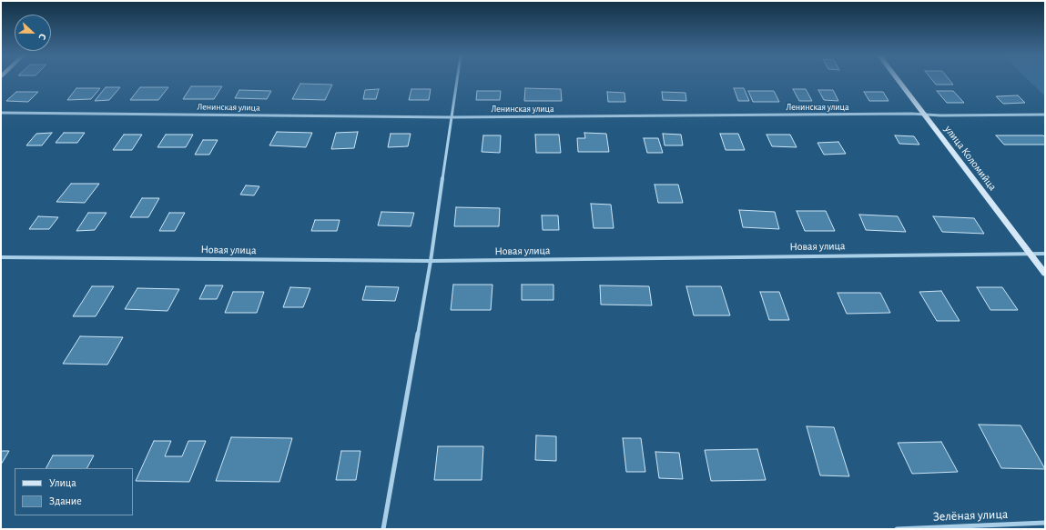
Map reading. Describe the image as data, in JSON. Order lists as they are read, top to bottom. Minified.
{"streets":{"main road":["улица Коломийца"],"street":["Ленинская улица","Новая улица","Зелёная улица"]},"crossings":[["Ленинская улица","улица Коломийца"],["улица Коломийца","Новая улица"]],"legend":["Улица","Здание"],"north":"right"}
